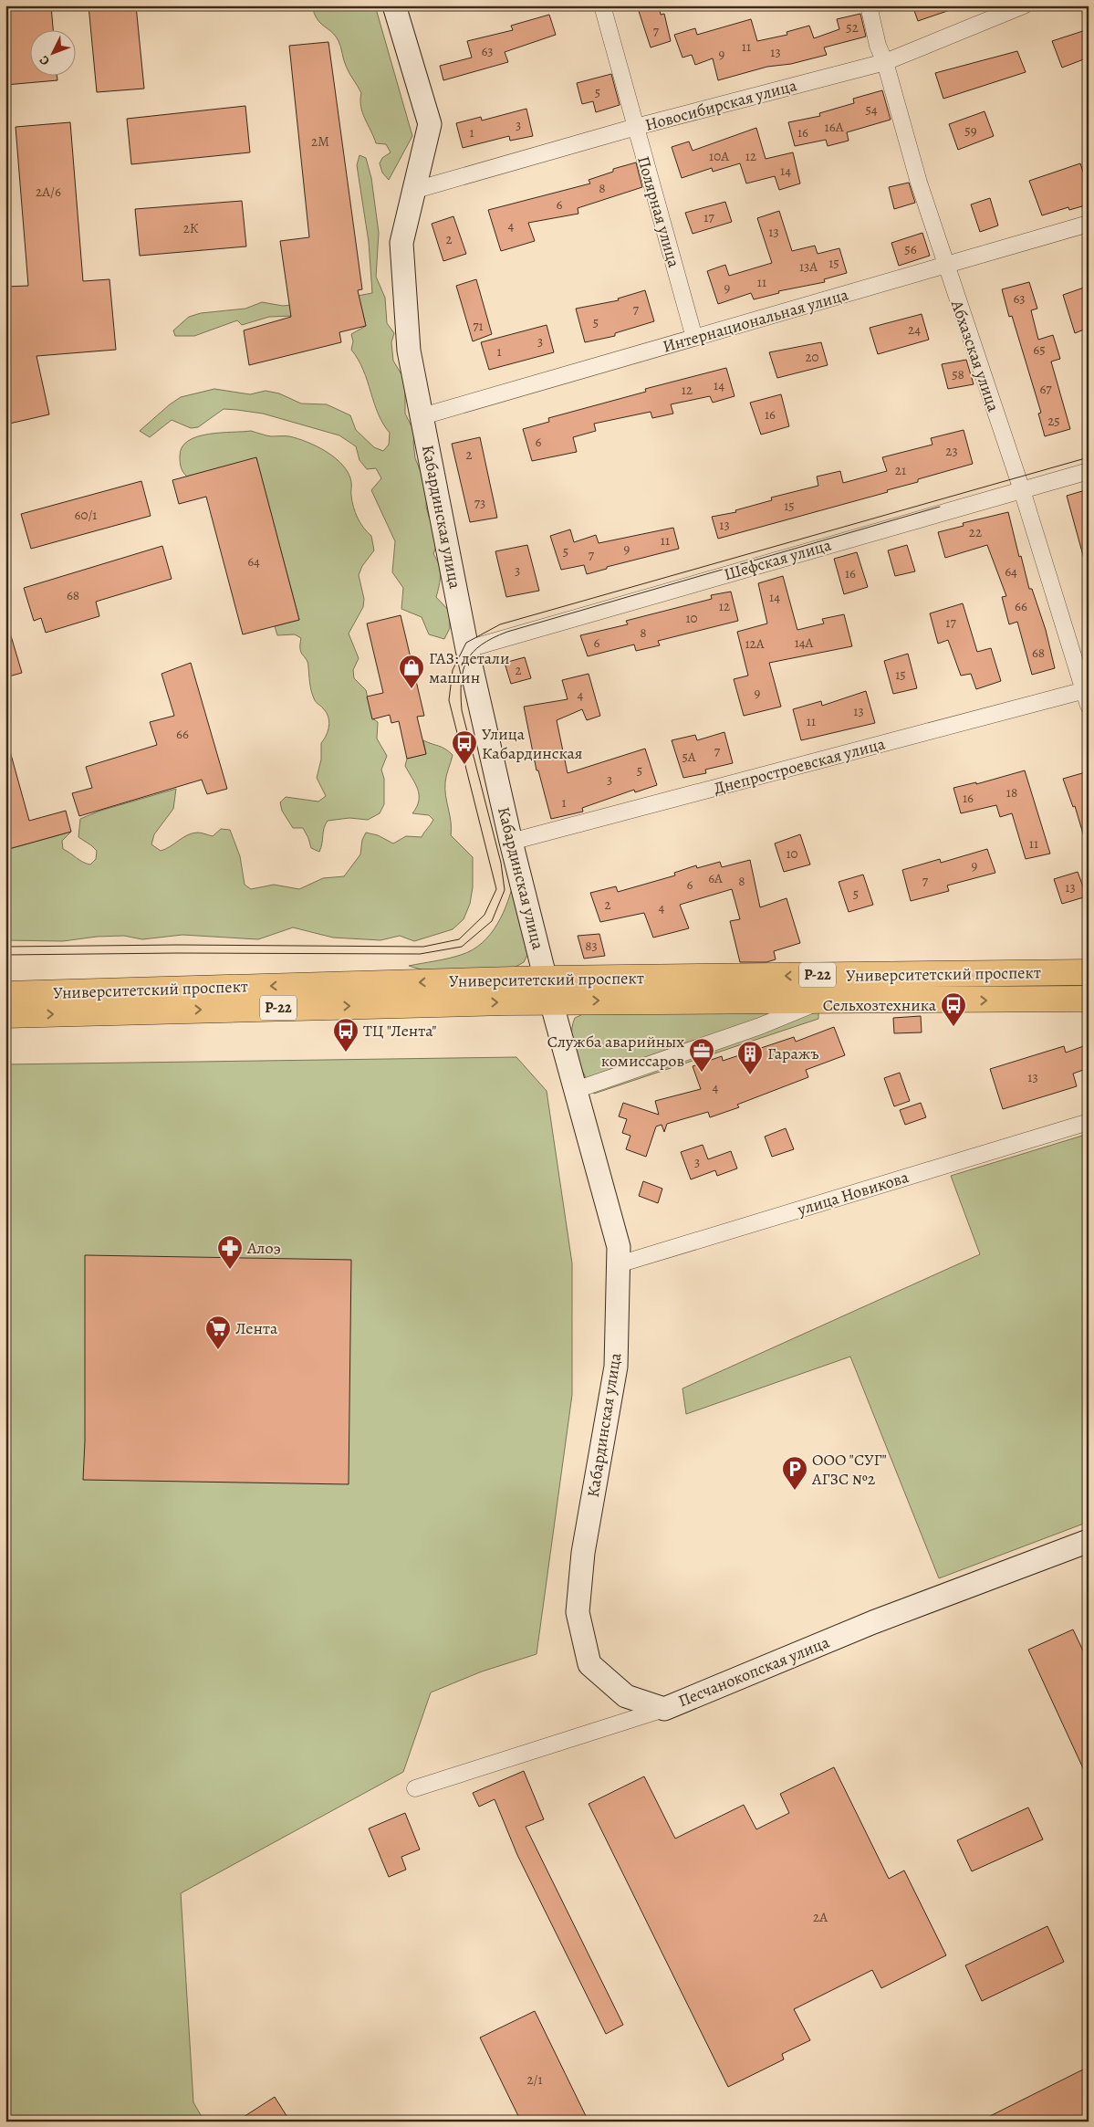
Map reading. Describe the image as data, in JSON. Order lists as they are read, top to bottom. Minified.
{"streets":{"highway":["Университетский проспект","Р-22"],"street":["Новосибирская улица","Полярная улица","Интернациональная улица","Абхазская улица","Кабардинская улица","Шефская улица","Днепростроевская улица","улица Новикова","Песчанокопская улица"]},"crossings":[["Новосибирская улица","Полярная улица"],["Новосибирская улица","Абхазская улица"],["Новосибирская улица","Кабардинская улица"],["Полярная улица","Интернациональная улица"],["Интернациональная улица","Абхазская улица"],["Интернациональная улица","Кабардинская улица"],["Абхазская улица","Шефская улица"],["Абхазская улица","Днепростроевская улица"],["Кабардинская улица","Шефская улица"],["Кабардинская улица","Днепростроевская улица"],["Кабардинская улица","Университетский проспект"],["Кабардинская улица","улица Новикова"],["Кабардинская улица","Песчанокопская улица"]],"places":{"shop":["ГАЗ: детали машин"],"bus stop":["Улица Кабардинская","Сельхозтехника","ТЦ \"Лента\""],"office":["Служба аварийных комиссаров"],"building":["Гаражъ"],"pharmacy":["Алоэ"],"supermarket":["Лента"],"parking":["ООО \"СУГ\" АГЗС №2"]},"house_numbers":["52","7","11","63","13","9","5","54","3","16А","59","1","16","2М","10А","12","14","8","2А/6","6","17","4","2К","13","2","56","15","13А","11","9","63","7","5","71","24","3","65","1","20","58","14","67","12","16","25","6","23","2","21","73","15","60/1","13","22","11","9","5","7","64","3","64","16","68","14","12","66","10","17","8","6","14А","12А","68","2","15","9","4","13","11","66","7","5А","5","3","18","16","1","11","10","9","6А","8","7","6","13","5","2","4","83","13","4","3","2А","2/1"],"north":"bottom left"}
